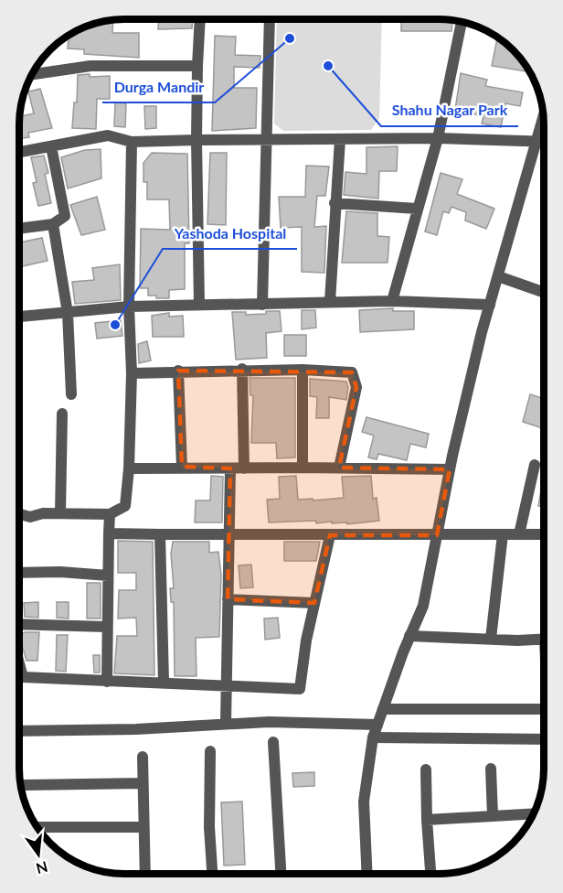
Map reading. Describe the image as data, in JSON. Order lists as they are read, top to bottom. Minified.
{"places":["Durga Mandir","Shahu Nagar Park","Yashoda Hospital"],"north":"bottom"}
